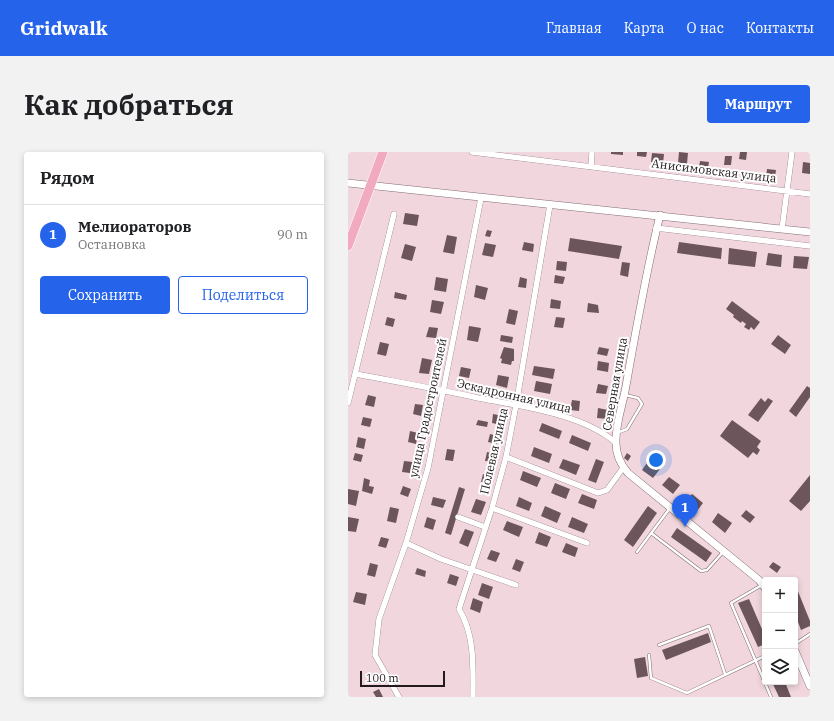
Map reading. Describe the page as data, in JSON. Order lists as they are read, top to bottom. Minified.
{"streets":{"street":["Анисимовская улица","Северная улица","Эскадронная улица","улица Градостроителей","Полевая улица"]},"crossings":[["Северная улица","Эскадронная улица"],["Эскадронная улица","улица Градостроителей"],["Эскадронная улица","Полевая улица"]],"scale_bar":"100 m","page":{"header":"Gridwalk","nav":["Главная","Карта","О нас","Контакты"],"buttons":["Маршрут",["Сохранить","Поделиться"]],"title":"Как добраться","heading":"Рядом","list":[{"mark":"1","name":"Мелиораторов","note":"Остановка","value":"90 m"}],"pins":"1","map_buttons":["+","−"],"scale":"100 m"}}
